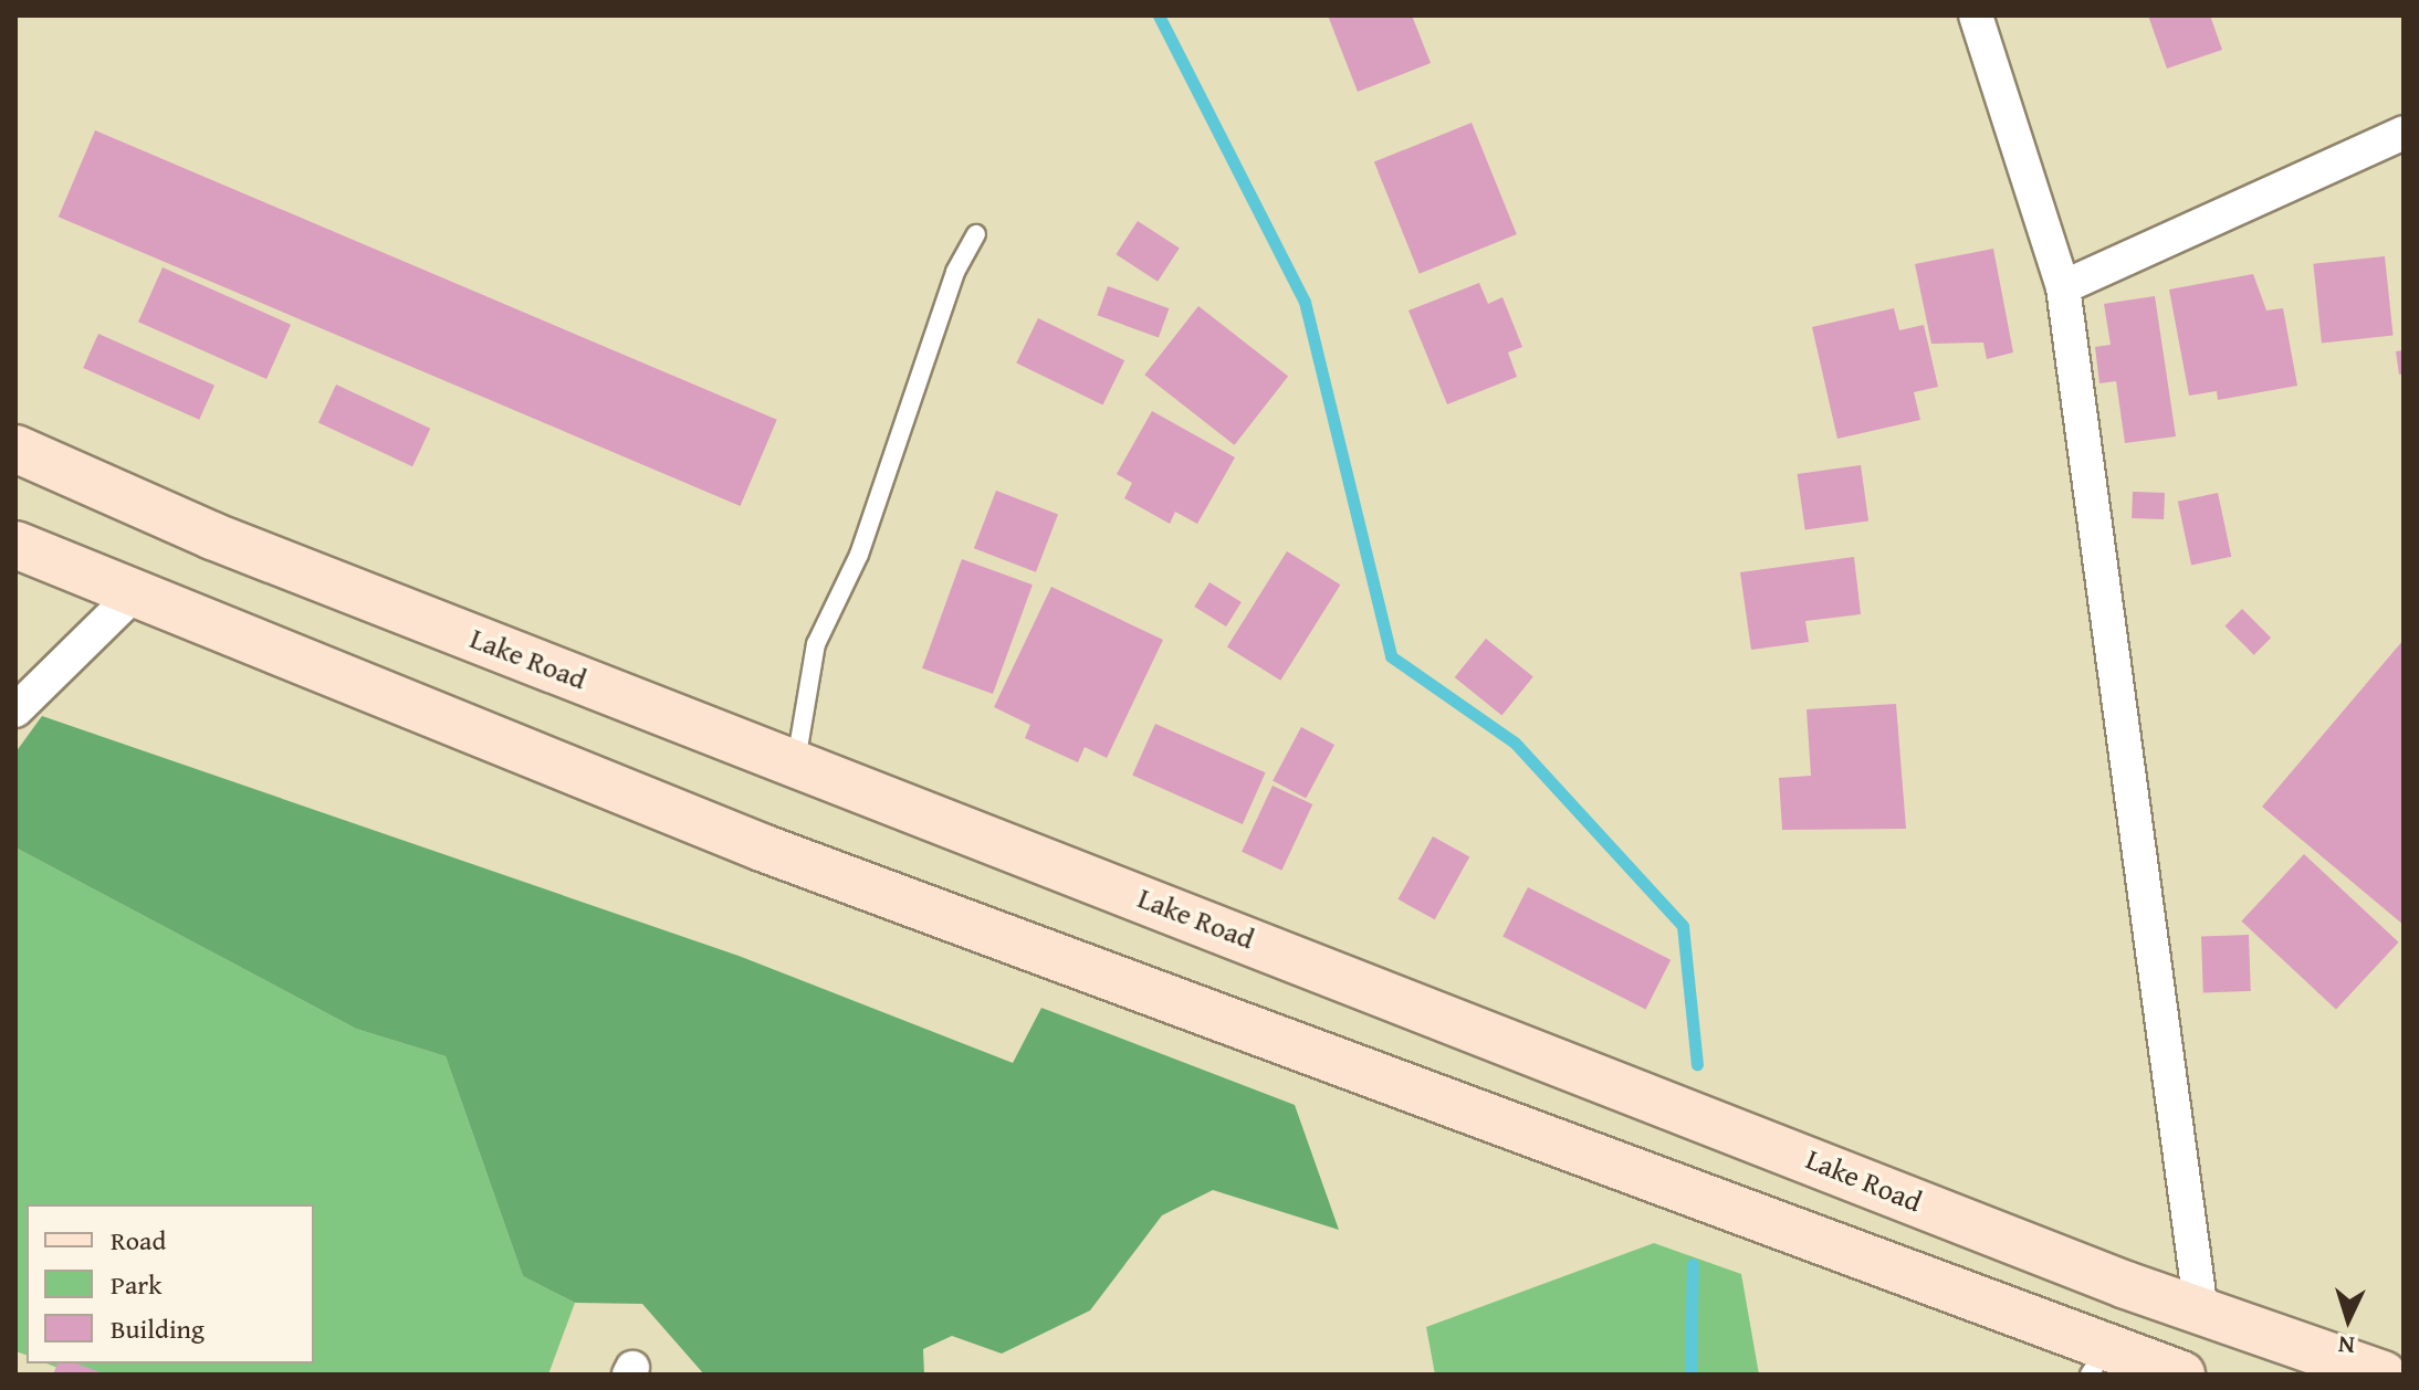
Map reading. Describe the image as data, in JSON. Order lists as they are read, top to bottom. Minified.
{"streets":{"main road":["Lake Road"]},"legend":["Road","Park","Building"],"north":"bottom"}
